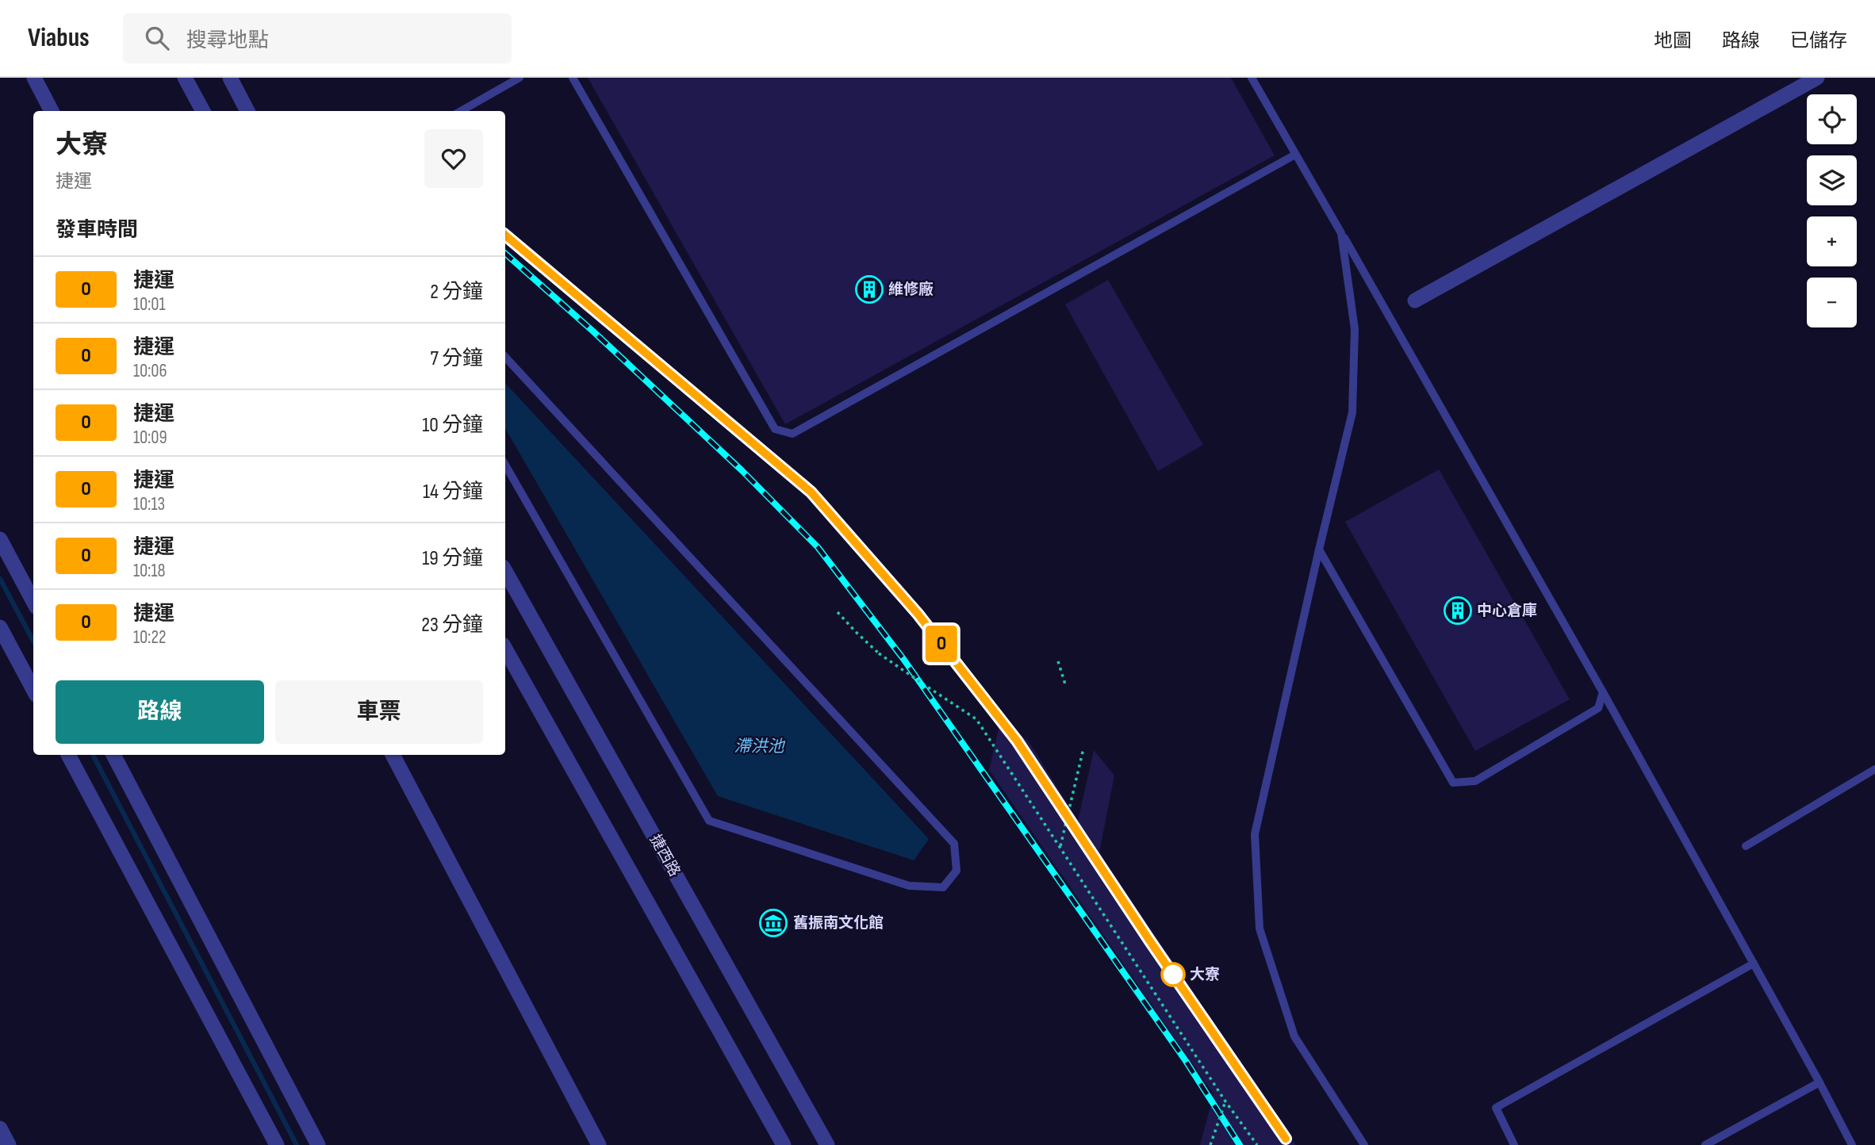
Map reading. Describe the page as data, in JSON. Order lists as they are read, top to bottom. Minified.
{"streets":{"street":["捷西路"]},"water":["滯洪池"],"places":{"building":["維修廠","中心倉庫"],"museum":["舊振南文化館"],"other":["大寮"]},"lines":["metro line O"],"page":{"header":"Viabus","search":"搜尋地點","nav":["地圖","路線","已儲存"],"on_map":"O","map_buttons":["+","−"],"heading":[["大寮","捷運"],"發車時間"],"list":[{"mark":"O","name":"捷運","note":"10:01","value":"2 分鐘"},{"mark":"O","name":"捷運","note":"10:06","value":"7 分鐘"},{"mark":"O","name":"捷運","note":"10:09","value":"10 分鐘"},{"mark":"O","name":"捷運","note":"10:13","value":"14 分鐘"},{"mark":"O","name":"捷運","note":"10:18","value":"19 分鐘"},{"mark":"O","name":"捷運","note":"10:22","value":"23 分鐘"}],"buttons":["路線","車票"]}}
